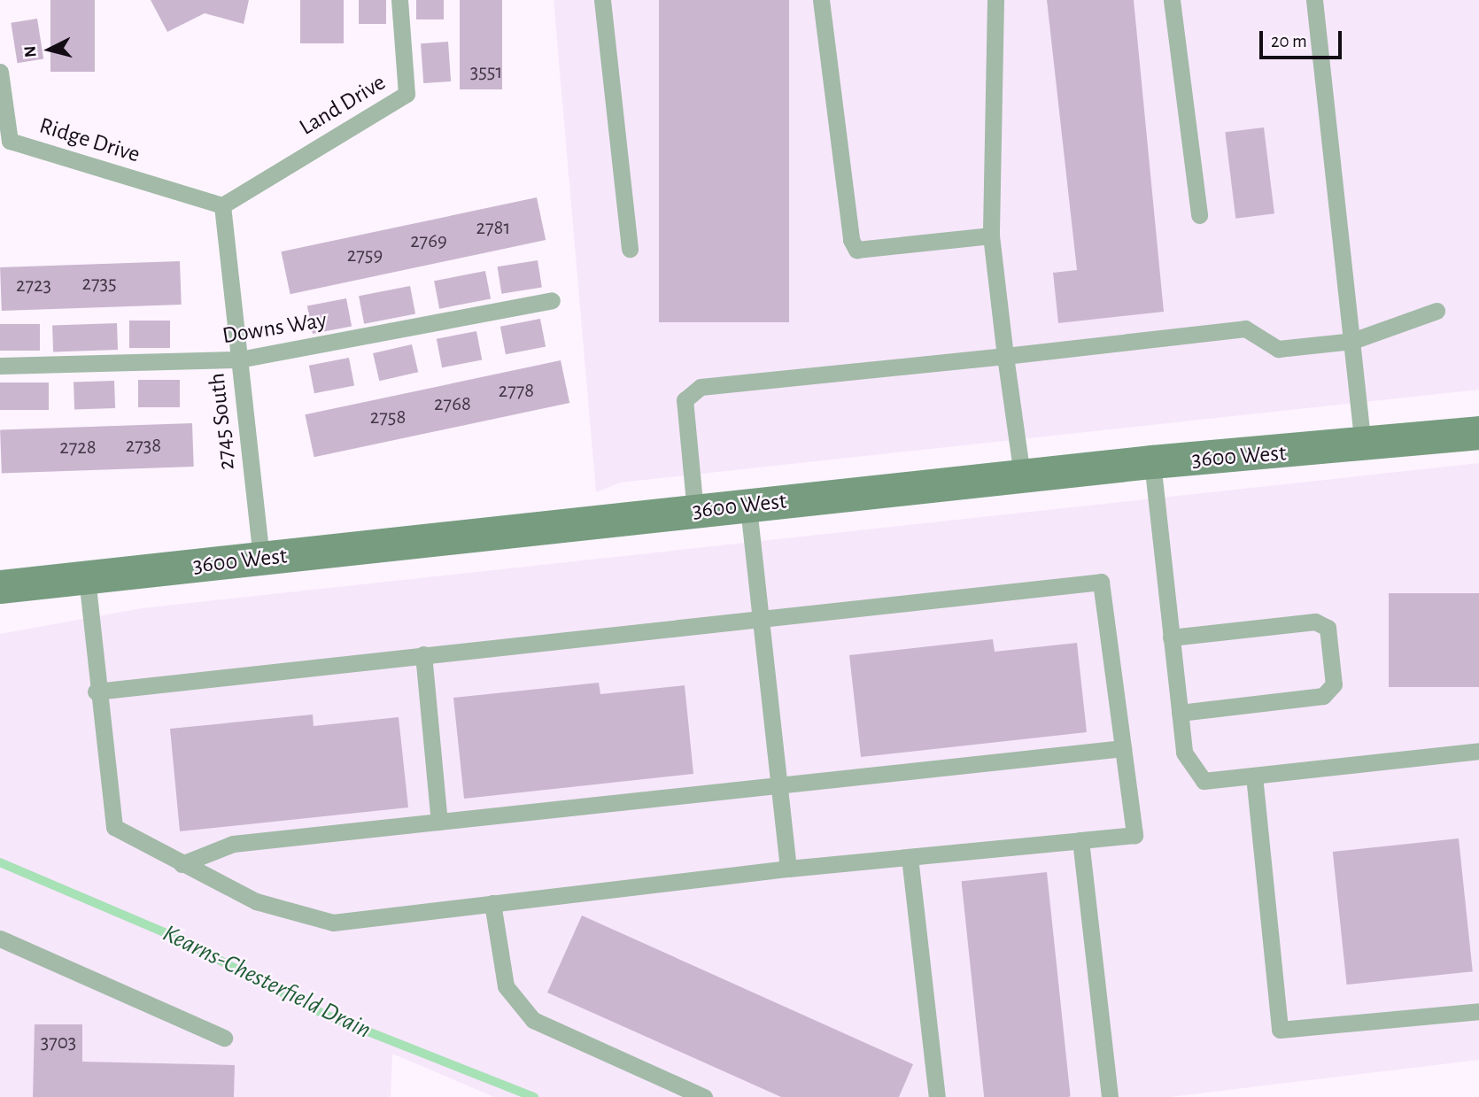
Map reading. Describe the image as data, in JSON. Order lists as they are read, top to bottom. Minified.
{"streets":{"street":["3600 West"],"lane":["Land Drive","Ridge Drive","Downs Way","2745 South"]},"crossings":[["Land Drive","Ridge Drive"],["Land Drive","2745 South"],["Ridge Drive","2745 South"],["Downs Way","2745 South"],["2745 South","3600 West"]],"water":["Kearns-Chesterfield Drain"],"house_numbers":["3551","2781","2769","2759","2735","2723","2778","2768","2758","2738","2728","3703"],"scale_bar":"20 m","north":"left"}
